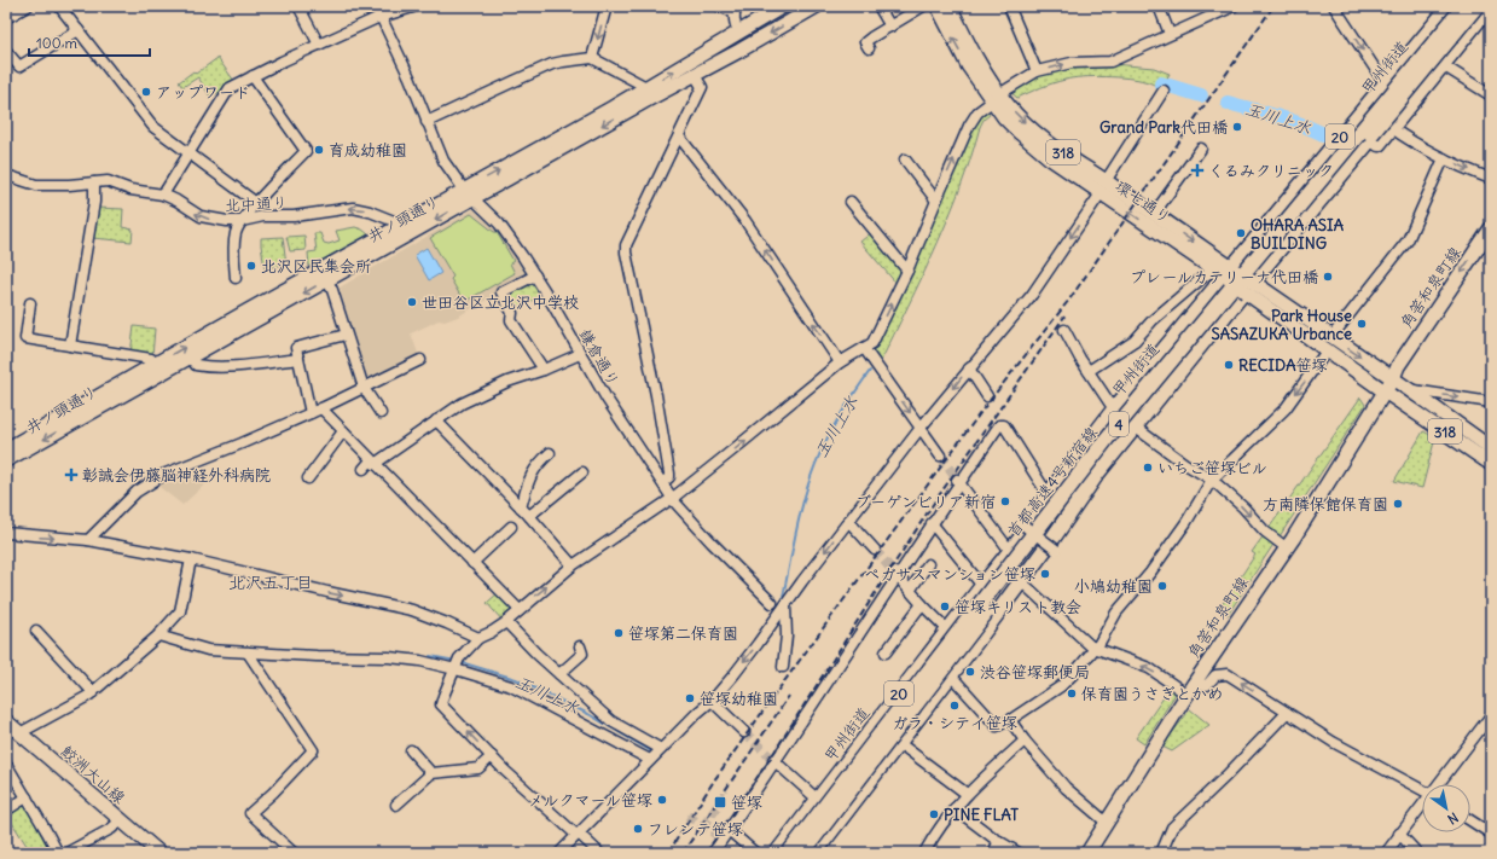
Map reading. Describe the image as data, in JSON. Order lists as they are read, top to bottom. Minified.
{"streets":{"highway":["甲州街道","20","4","首都高速4号新宿線"],"main road":["318","環七通り","井ノ頭通り","角筈和泉町線","鮫洲大山線"],"street":["北中通り","鎌倉通り"]},"crossings":[["甲州街道","20"],["20","環七通り"],["318","環七通り"],["318","角筈和泉町線"],["環七通り","角筈和泉町線"],["北中通り","井ノ頭通り"],["井ノ頭通り","鎌倉通り"]],"one_way":["北中通り"],"districts":["北沢五丁目"],"water":["玉川上水"],"places":{"other":["アップワード","Grand Park代田橋","育成幼稚園","OHARA ASIA BUILDING","北沢区民集会所","プレールカテリーナ代田橋","世田谷区立北沢中学校","Park House SASAZUKA Urbance","RECIDA笹塚","いちご笹塚ビル","ブーゲンビリア新宿","方南隣保館保育園","ペガサスマンション笹塚","小鳩幼稚園","笹塚キリスト教会","笹塚第二保育園","渋谷笹塚郵便局","保育園うさぎとかめ","笹塚幼稚園","ガラ・シテイ笹塚","メルクマール笹塚","PINE FLAT","フレンテ笹塚"],"health":["くるみクリニック","彰誠会伊藤脳神経外科病院"],"transit":["笹塚"]},"scale_bar":"100 m","north":"bottom right"}
